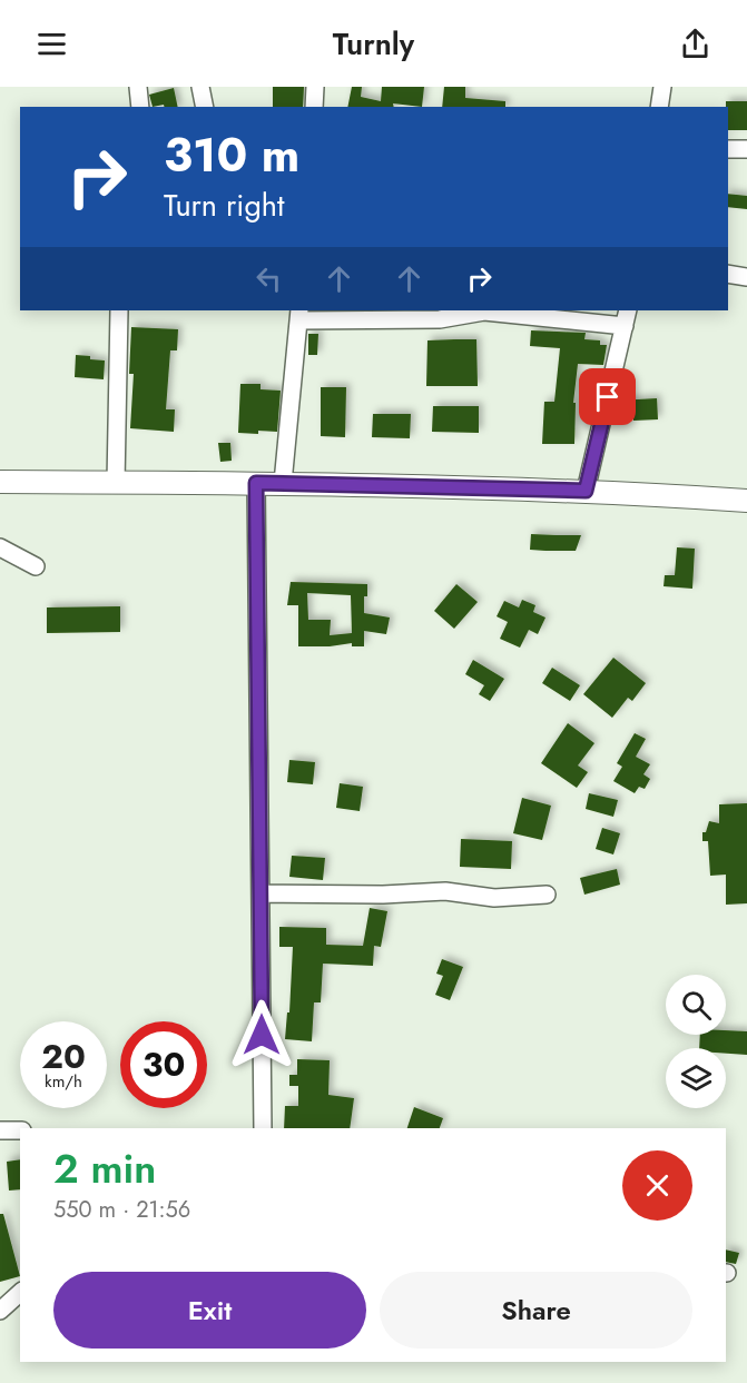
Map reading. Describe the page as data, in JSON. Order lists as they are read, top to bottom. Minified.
{"page":{"header":"Turnly","turn":["310 m","Turn right"],"speed":"20 km/h","limit":"30","heading":["2 min","550 m · 21:56"],"buttons":["Exit","Share"]}}
